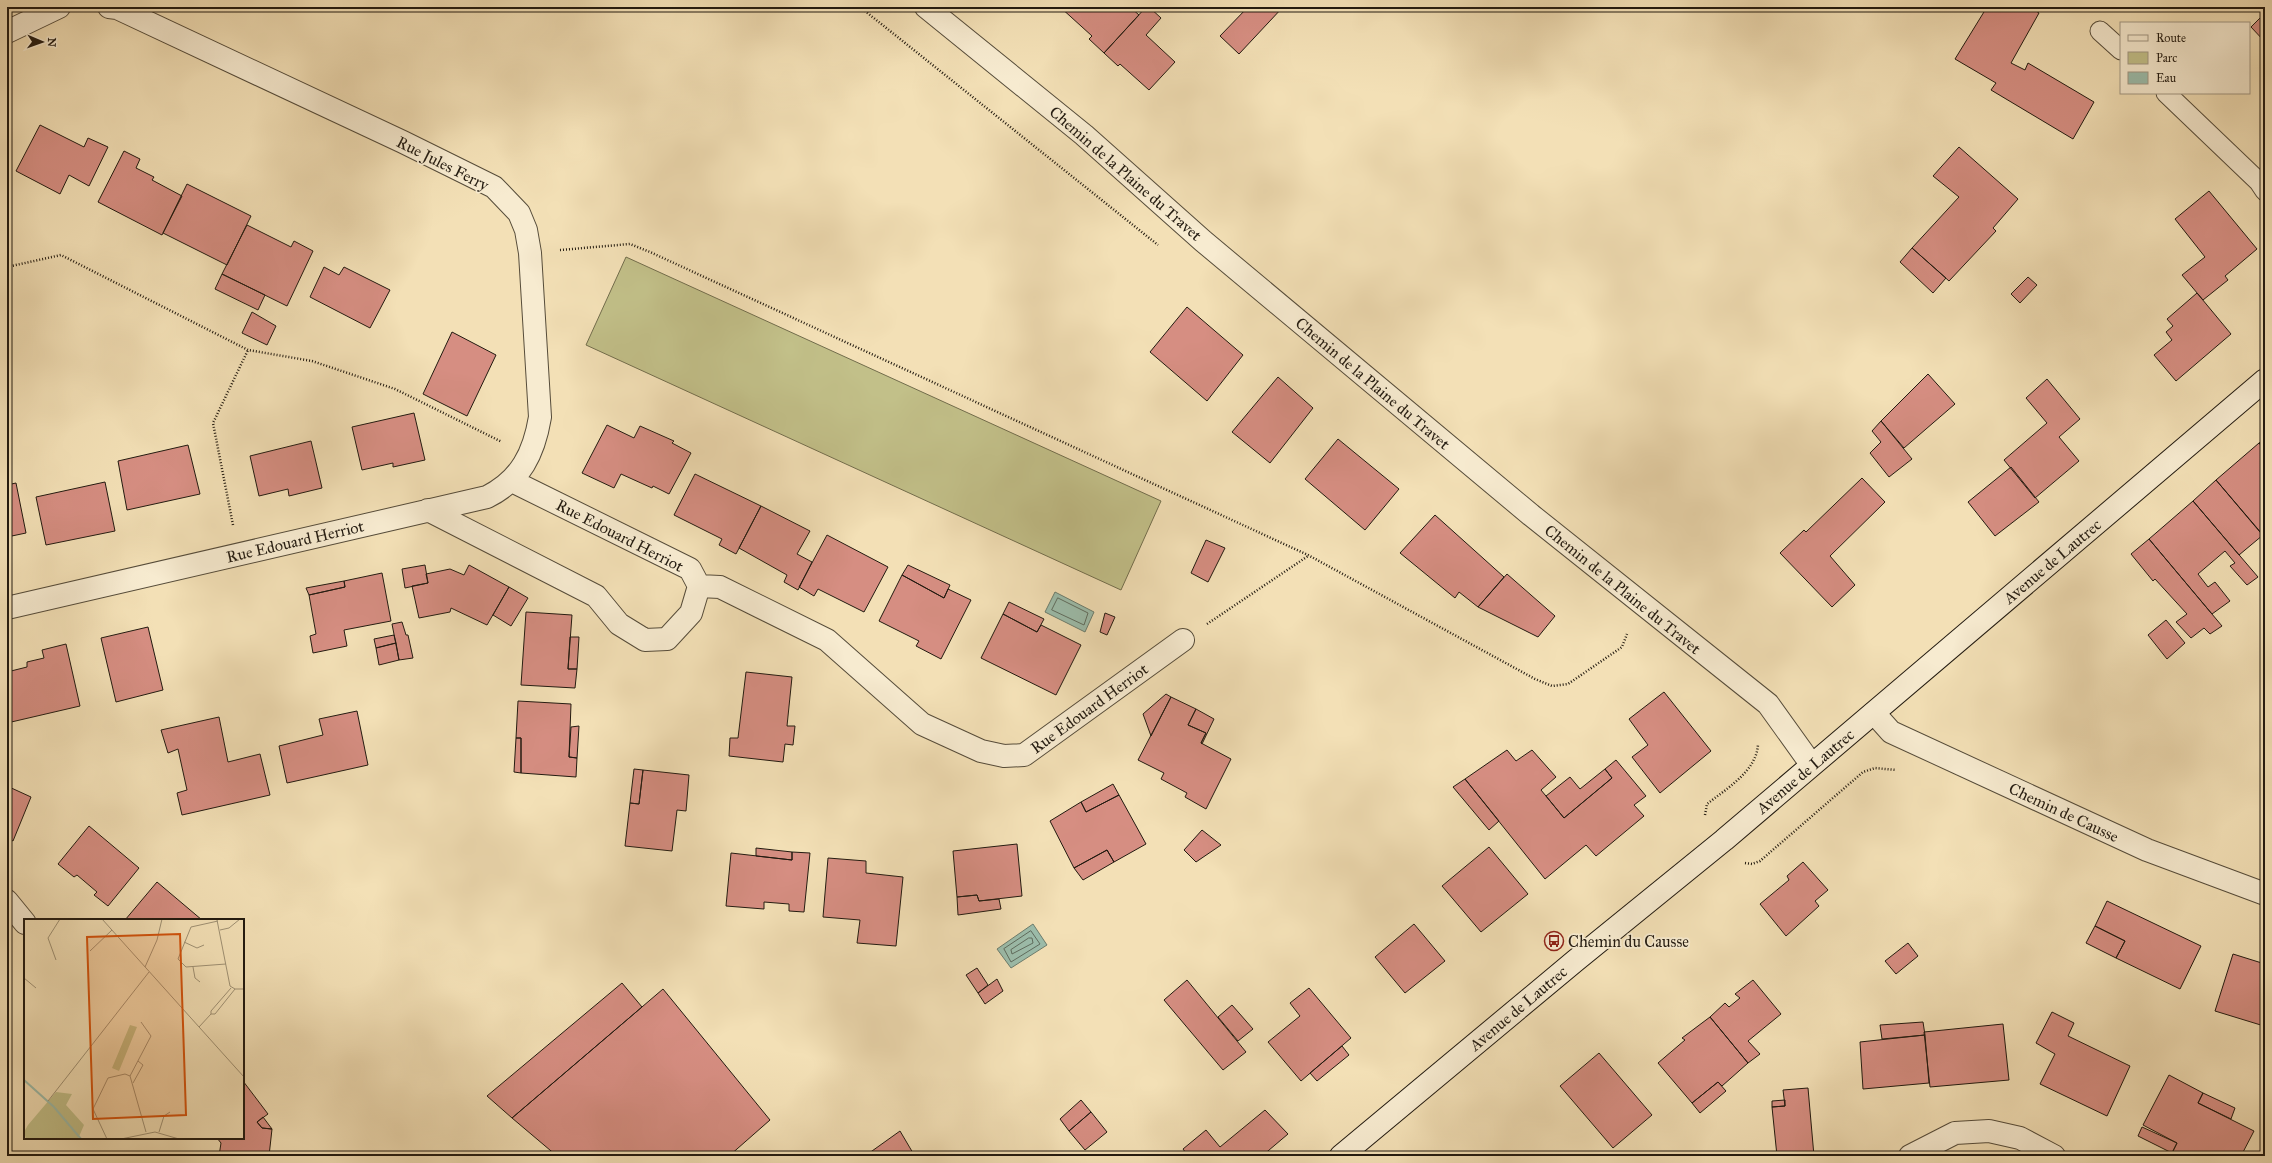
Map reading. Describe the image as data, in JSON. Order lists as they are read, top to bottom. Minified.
{"streets":{"street":["Rue Jules Ferry","Chemin de la Plaine du Travet","Rue Edouard Herriot","Avenue de Lautrec","Chemin de Causse"]},"crossings":[["Rue Jules Ferry","Rue Edouard Herriot"],["Chemin de la Plaine du Travet","Avenue de Lautrec"],["Avenue de Lautrec","Chemin de Causse"]],"places":{"bus stop":["Chemin du Causse"]},"legend":["Route","Parc","Eau"],"north":"right"}
